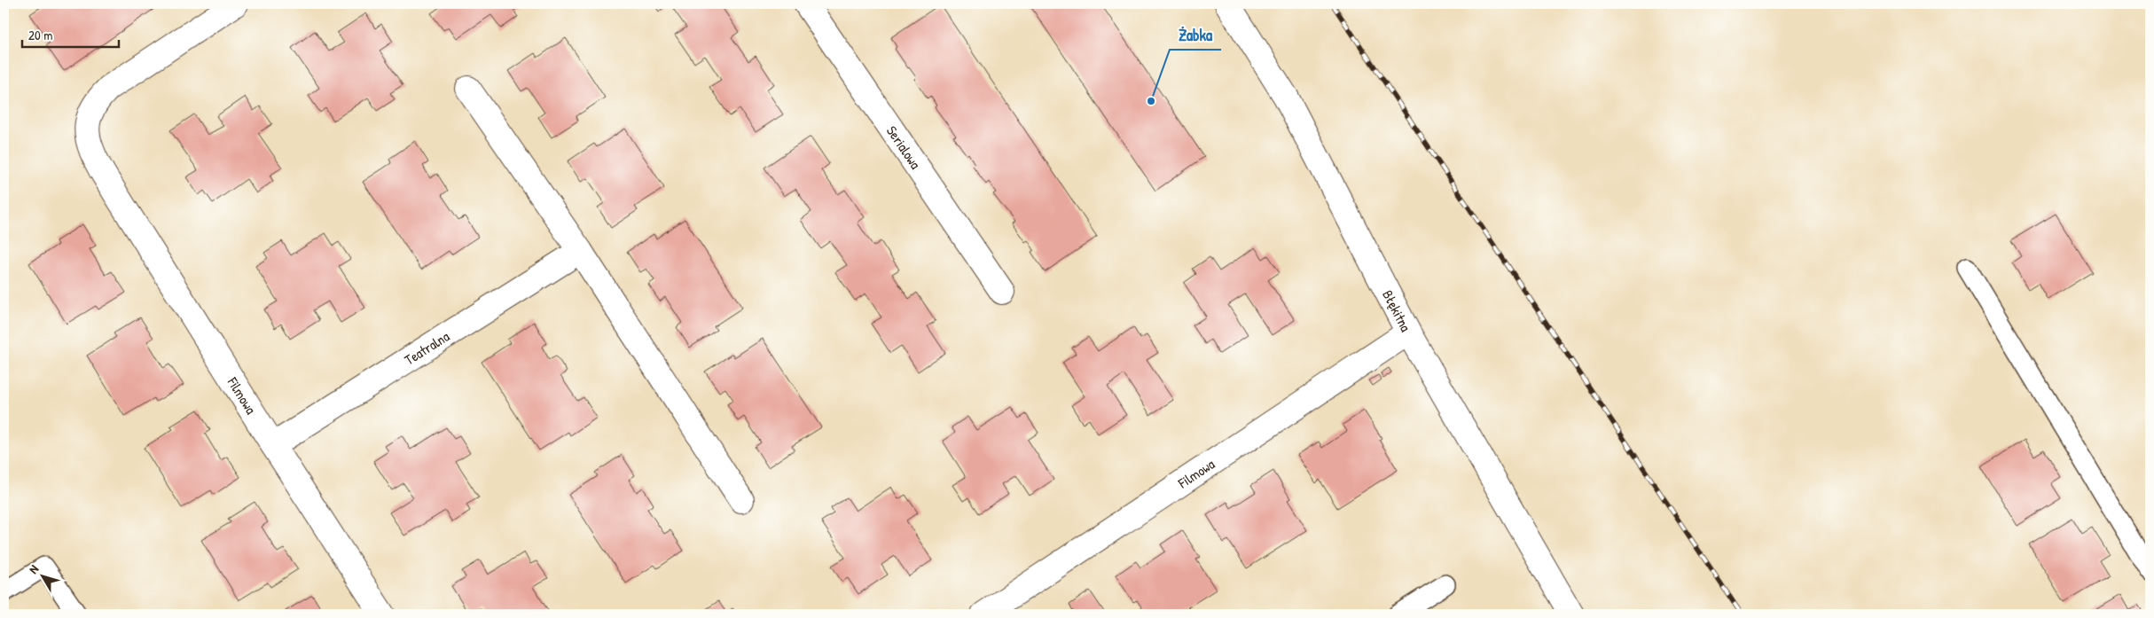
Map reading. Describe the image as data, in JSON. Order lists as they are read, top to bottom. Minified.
{"streets":{"street":["Serialowa","Błękitna","Teatralna","Filmowa"]},"crossings":[["Błękitna","Filmowa"],["Teatralna","Filmowa"]],"places":["Żabka"],"scale_bar":"20 m","north":"top left"}
